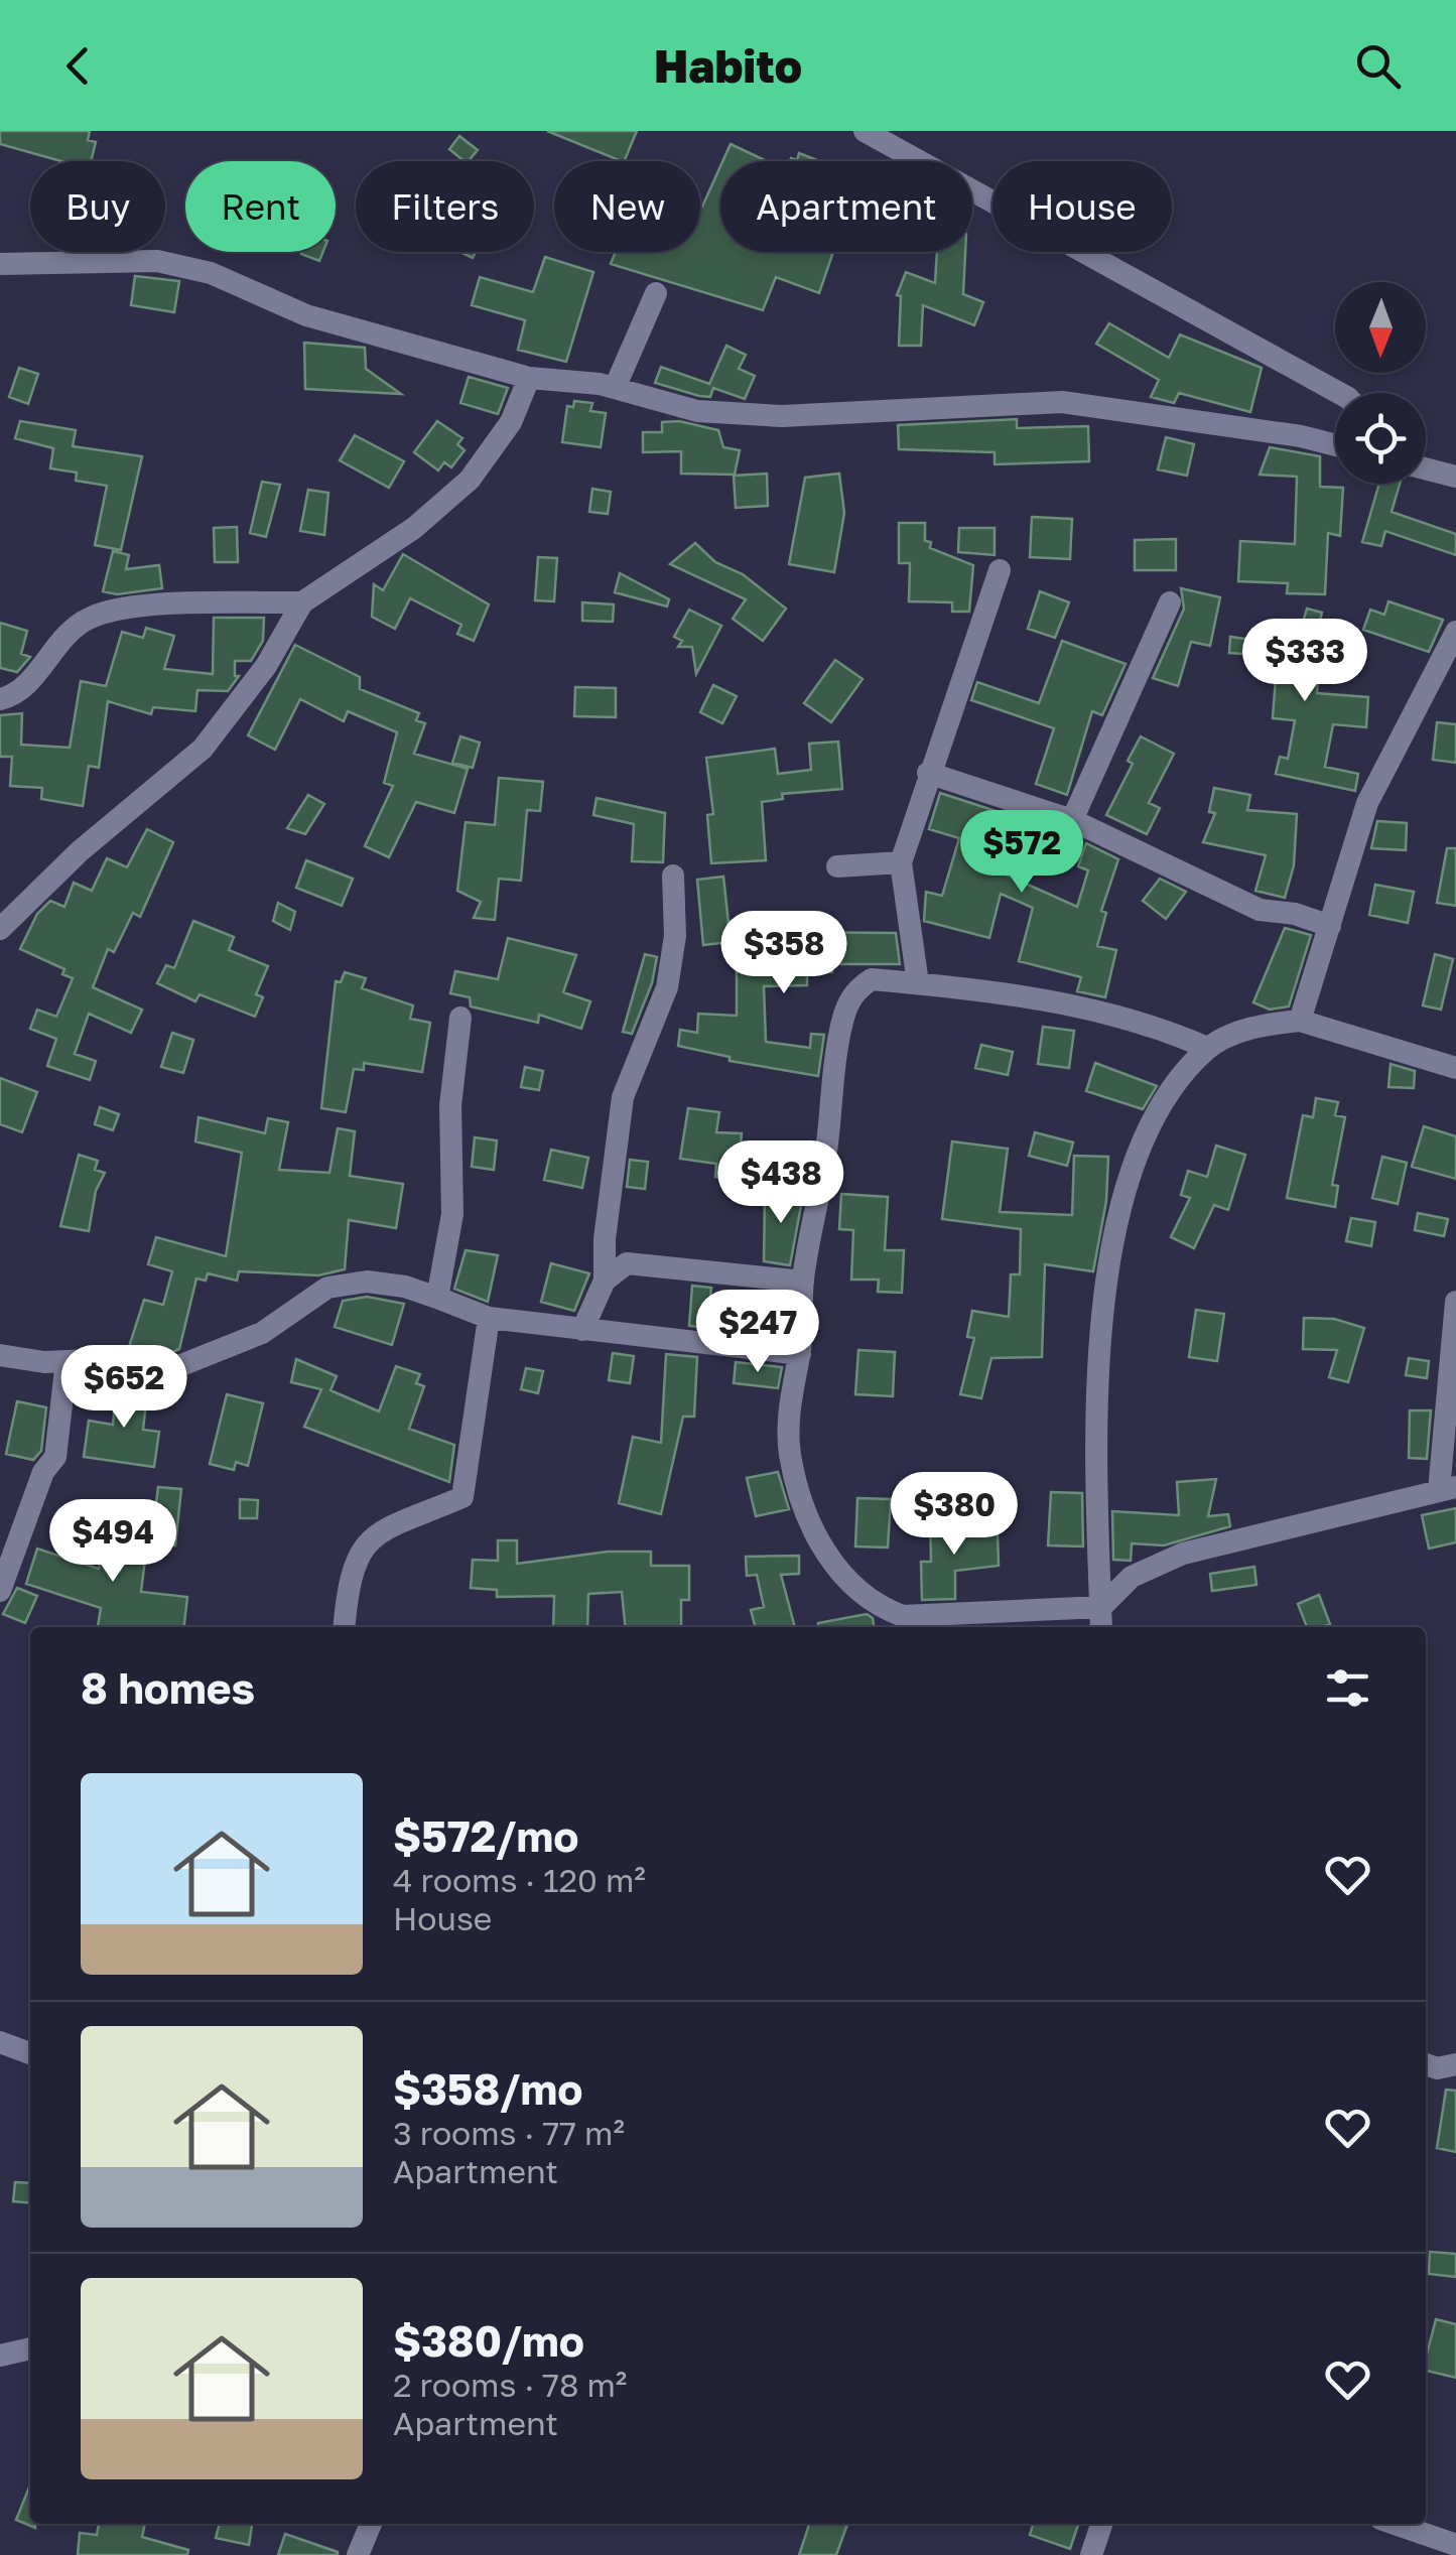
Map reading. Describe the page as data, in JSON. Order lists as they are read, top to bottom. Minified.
{"north":"bottom","page":{"header":"Habito","chip":["Buy","Rent","Filters","New","Apartment","House"],"price":["$333","$572","$358","$438","$247","$652","$380","$494"],"heading":"8 homes","list":[{"name":"$572/mo","note":"4 rooms · 120 m² · House"},{"name":"$358/mo","note":"3 rooms · 77 m² · Apartment"},{"name":"$380/mo","note":"2 rooms · 78 m² · Apartment"}]}}
